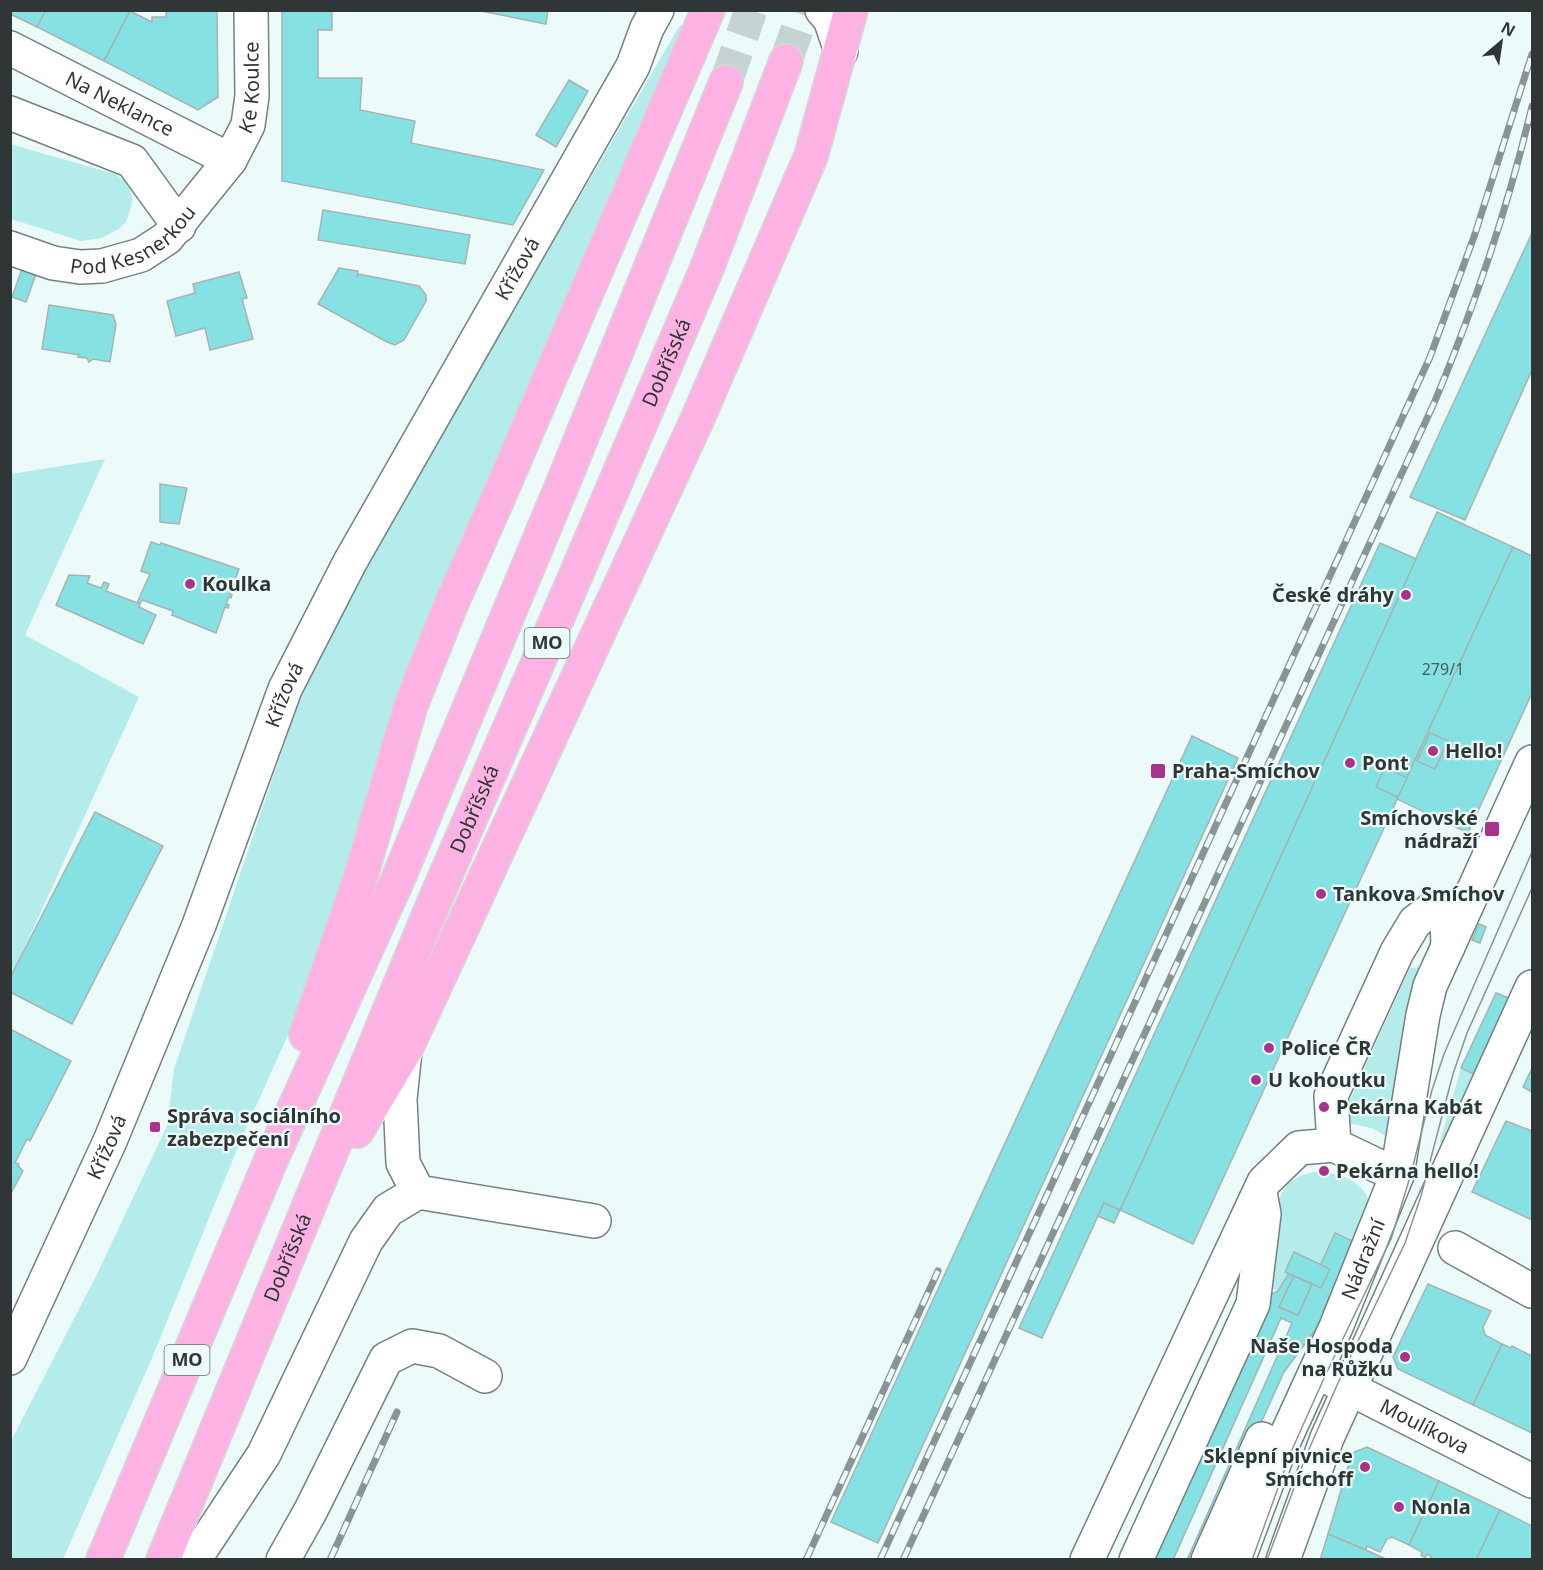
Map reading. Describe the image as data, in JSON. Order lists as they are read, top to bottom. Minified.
{"streets":{"highway":["Dobříšská","MO"],"street":["Ke Koulce","Na Neklance","Pod Kesnerkou","Křížová","Nádražní","Moulíkova"]},"crossings":[["Ke Koulce","Na Neklance"],["Ke Koulce","Pod Kesnerkou"],["Na Neklance","Pod Kesnerkou"],["Nádražní","Moulíkova"]],"places":{"other":["Koulka","České dráhy","Hello!","Pont","Tankova Smíchov","Police ČR","U kohoutku","Pekárna Kabát","Pekárna hello!","Naše Hospoda na Růžku","Sklepní pivnice Smíchoff","Nonla"],"transit":["Praha-Smíchov","Smíchovské nádraží","Správa sociálního zabezpečení"]},"house_numbers":["279/1"],"north":"top right"}
